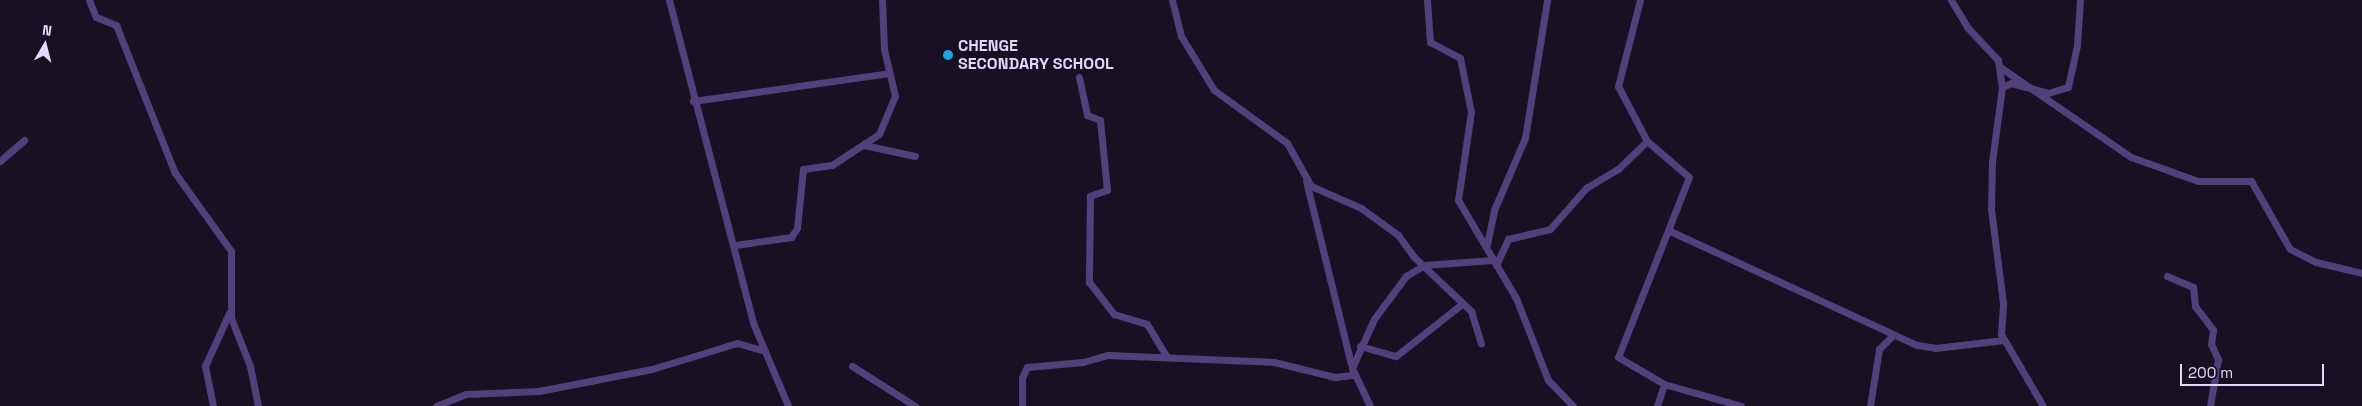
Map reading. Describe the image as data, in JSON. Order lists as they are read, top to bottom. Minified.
{"places":["CHENGE SECONDARY SCHOOL"],"scale_bar":"200 m","north":"top"}
